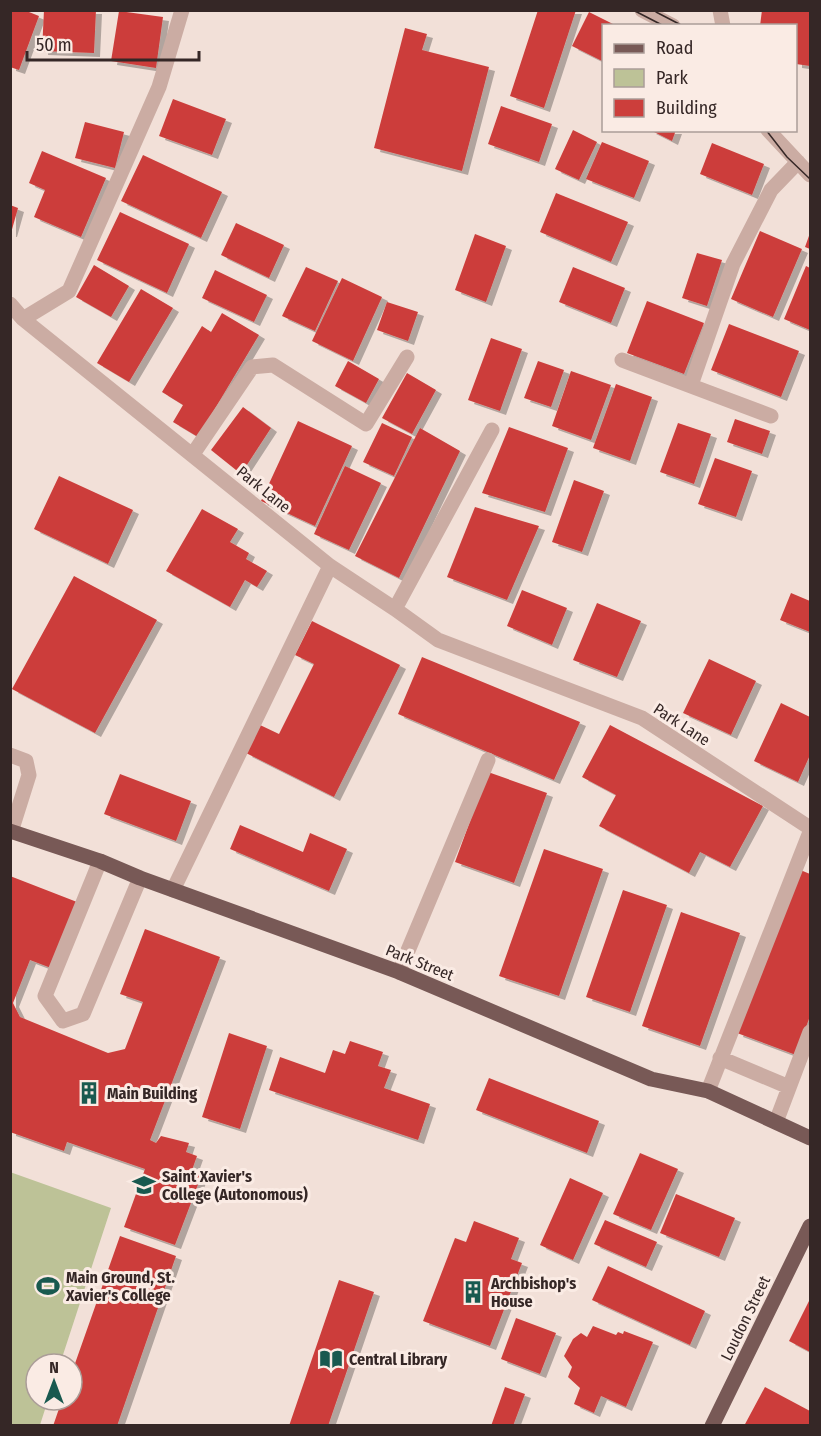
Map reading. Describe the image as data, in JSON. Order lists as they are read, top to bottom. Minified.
{"streets":{"main road":["Park Street","Loudon Street"],"street":["Park Lane"]},"places":{"building":["Main Building","Archbishop's House"],"school or university":["Saint Xavier's College (Autonomous)"],"sports":["Main Ground, St. Xavier's College"],"library":["Central Library"]},"legend":["Road","Park","Building"],"scale_bar":"50 m","north":"top"}
